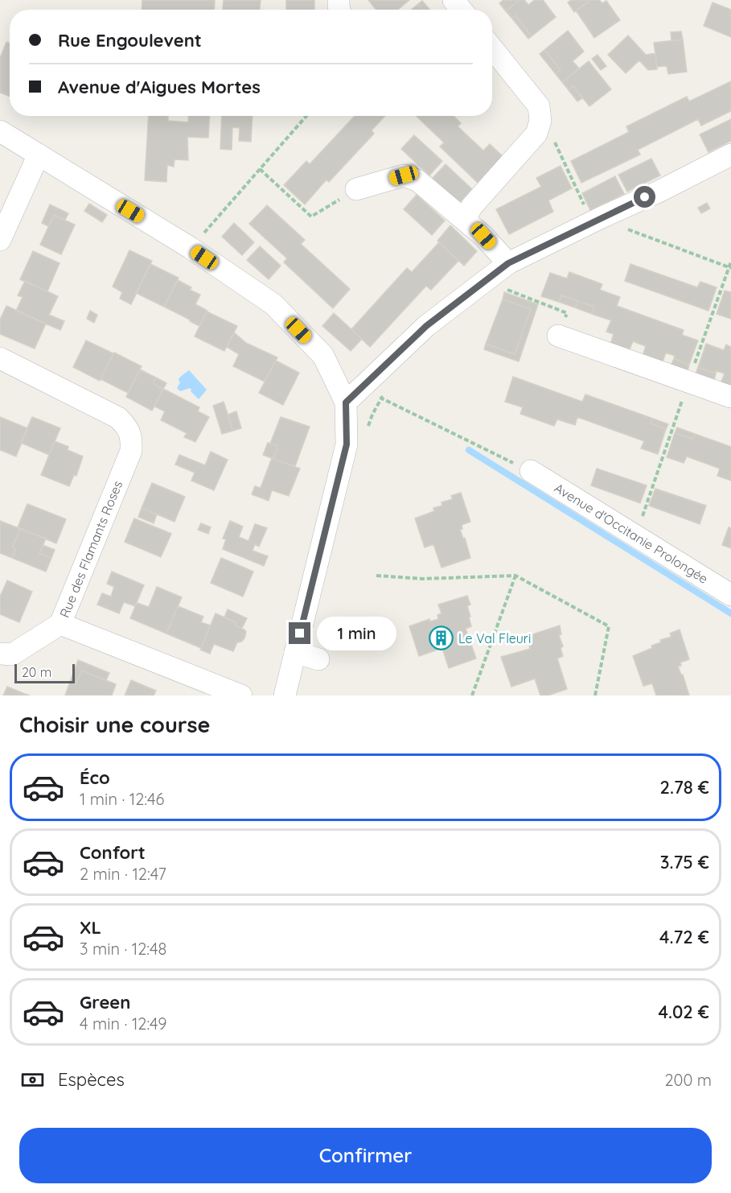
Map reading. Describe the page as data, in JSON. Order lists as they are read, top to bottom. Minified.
{"streets":{"street":["Avenue d'Occitanie Prolongée","Rue des Flamants Roses"]},"places":{"building":["Le Val Fleuri"]},"scale_bar":"20 m","page":{"banner":["Rue Engoulevent","Avenue d'Aigues Mortes"],"bubble":"1 min","scale":"20 m","heading":"Choisir une course","list":[{"name":"Éco","note":"1 min · 12:46","value":"2.78 €"},{"name":"Confort","note":"2 min · 12:47","value":"3.75 €"},{"name":"XL","note":"3 min · 12:48","value":"4.72 €"},{"name":"Green","note":"4 min · 12:49","value":"4.02 €"}],"pay":["Espèces","200 m"],"buttons":"Confirmer"}}
